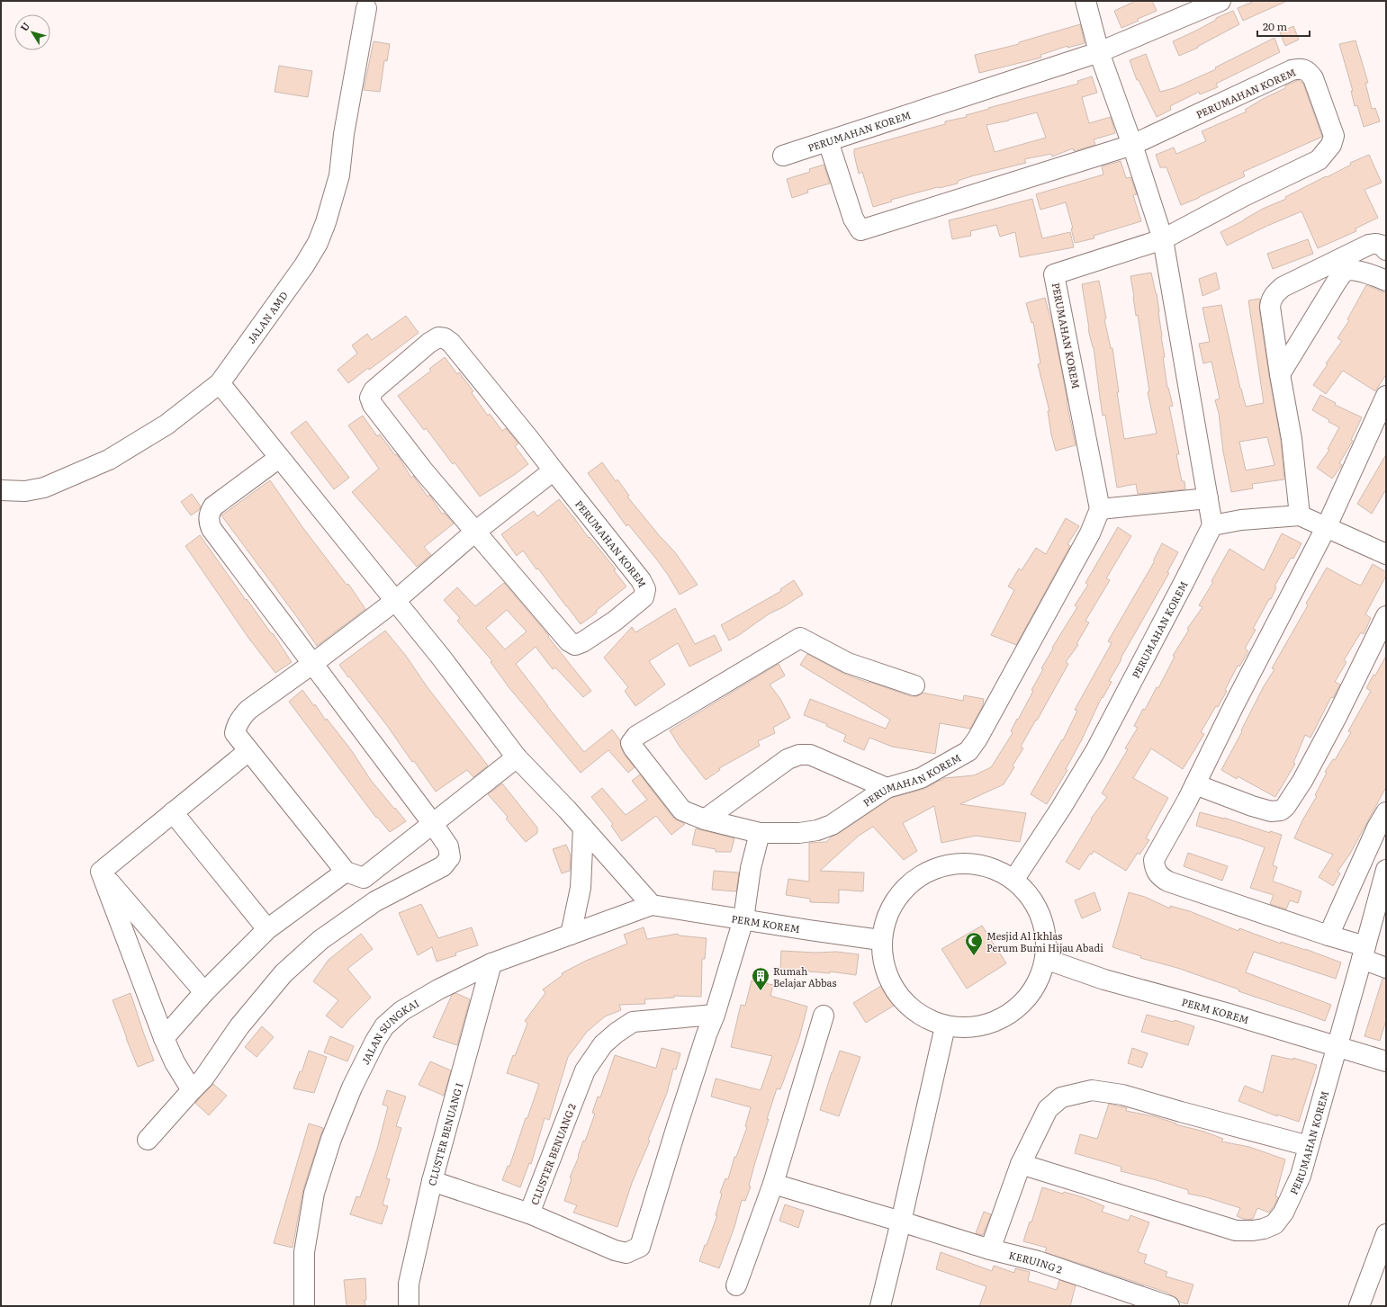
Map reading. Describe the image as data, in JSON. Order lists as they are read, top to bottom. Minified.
{"streets":{"street":["PERUMAHAN KOREM","JALAN AMD","PERM KOREM","JALAN SUNGKAI","CLUSTER BENUANG I","CLUSTER BENUANG 2","KERUING 2"]},"crossings":[["PERUMAHAN KOREM","PERM KOREM"],["PERM KOREM","JALAN SUNGKAI"],["JALAN SUNGKAI","CLUSTER BENUANG I"]],"places":{"mosque":["Mesjid Al Ikhlas Perum Bumi Hijau Abadi"],"building":["Rumah Belajar Abbas"]},"scale_bar":"20 m","north":"top left"}
